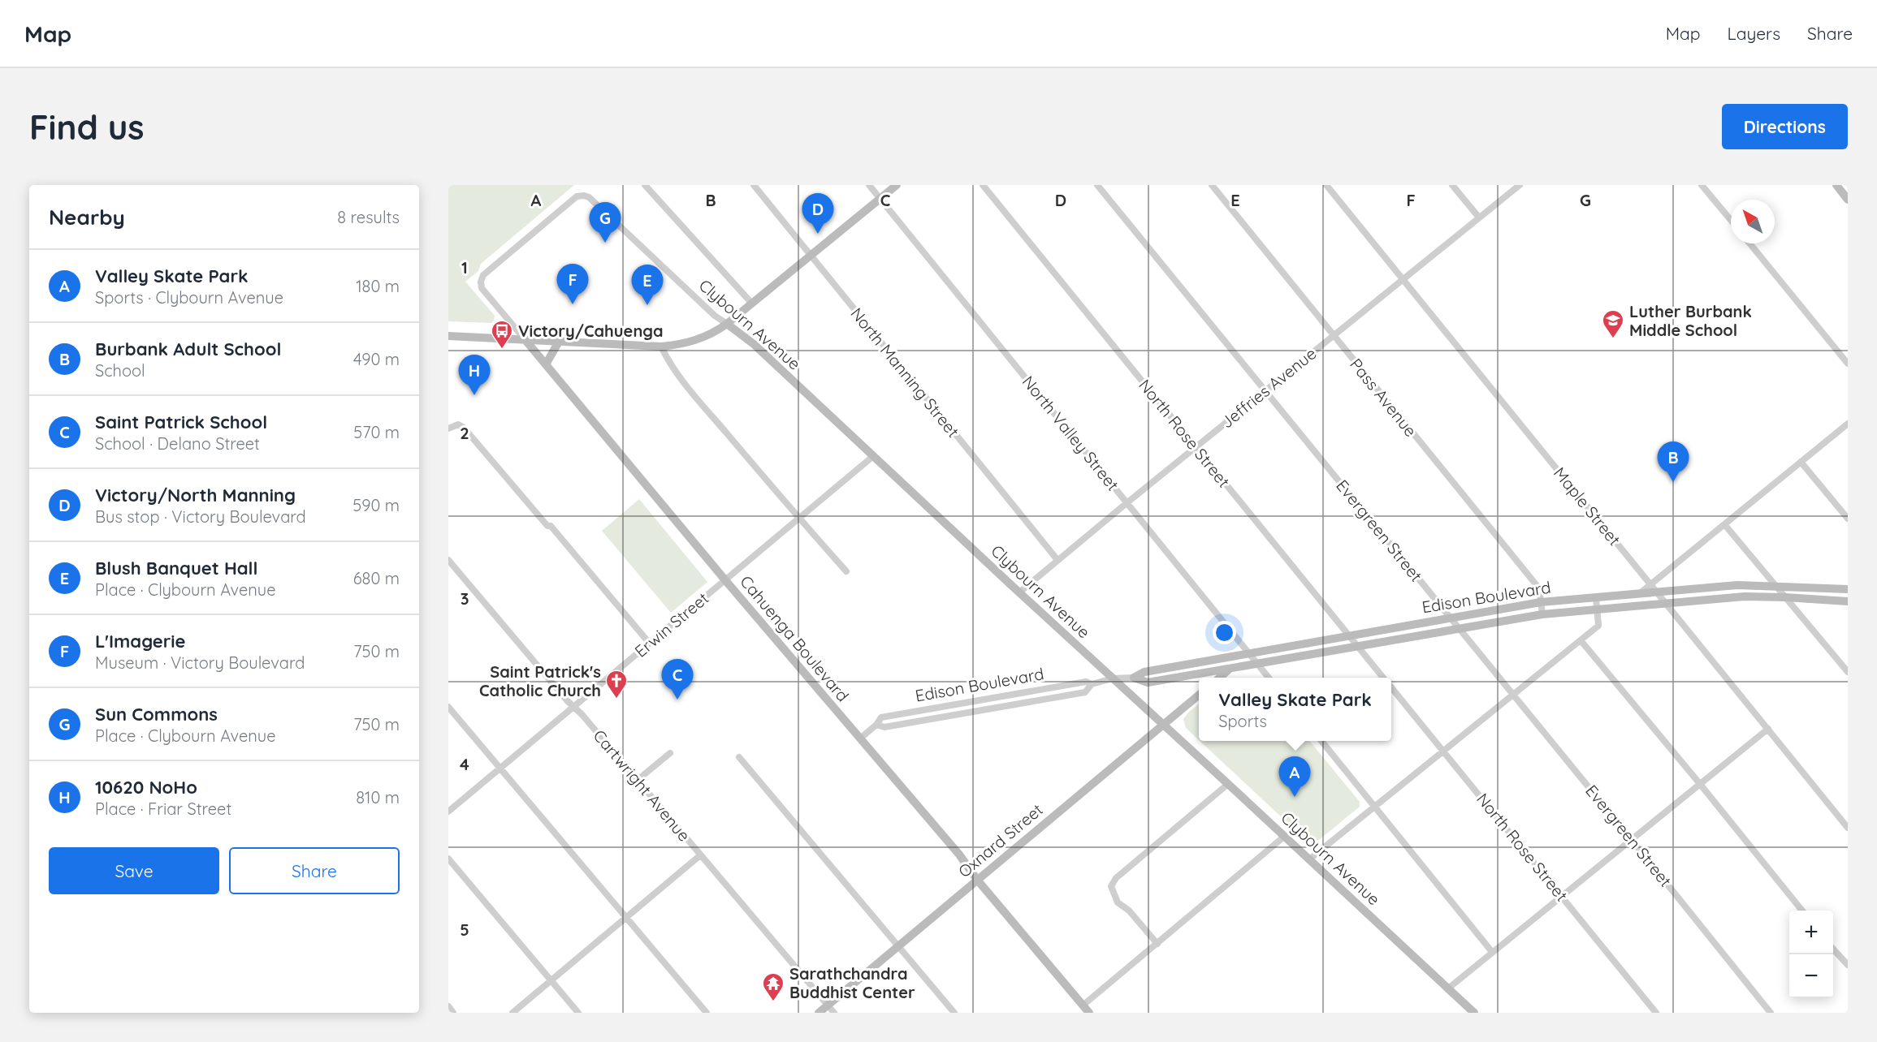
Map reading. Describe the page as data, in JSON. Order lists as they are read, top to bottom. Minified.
{"streets":{"main road":["Clybourn Avenue","Edison Boulevard","Cahuenga Boulevard","Oxnard Street"],"street":["North Manning Street","Jeffries Avenue","Pass Avenue","North Valley Street","North Rose Street","Maple Street","Evergreen Street","Erwin Street","Cartwright Avenue"]},"crossings":[["Clybourn Avenue","Jeffries Avenue"],["Clybourn Avenue","Edison Boulevard"],["Clybourn Avenue","Erwin Street"],["Clybourn Avenue","Cahuenga Boulevard"],["Clybourn Avenue","Oxnard Street"],["North Manning Street","Jeffries Avenue"],["Jeffries Avenue","Pass Avenue"],["Jeffries Avenue","North Valley Street"],["Jeffries Avenue","North Rose Street"],["Jeffries Avenue","Maple Street"],["Jeffries Avenue","Evergreen Street"],["Pass Avenue","Edison Boulevard"],["North Valley Street","Edison Boulevard"],["North Rose Street","Edison Boulevard"],["Maple Street","Edison Boulevard"],["Evergreen Street","Edison Boulevard"],["Edison Boulevard","Cahuenga Boulevard"],["Erwin Street","Cahuenga Boulevard"],["Erwin Street","Cartwright Avenue"],["Cahuenga Boulevard","Oxnard Street"],["Cartwright Avenue","Oxnard Street"]],"places":{"school or university":["Luther Burbank Middle School"],"bus stop":["Victory/Cahuenga"],"church":["Saint Patrick's Catholic Church"],"temple":["Sarathchandra Buddhist Center"]},"north":"top left","page":{"header":"Map","nav":["Map","Layers","Share"],"buttons":["Directions",["Save","Share"]],"title":"Find us","heading":["Nearby","8 results"],"pins":["D","G","F","E","H","B","C","A"],"list":[{"mark":"A","name":"Valley Skate Park","note":"Sports · Clybourn Avenue","value":"180 m"},{"mark":"B","name":"Burbank Adult School","note":"School","value":"490 m"},{"mark":"C","name":"Saint Patrick School","note":"School · Delano Street","value":"570 m"},{"mark":"D","name":"Victory/North Manning","note":"Bus stop · Victory Boulevard","value":"590 m"},{"mark":"E","name":"Blush Banquet Hall","note":"Place · Clybourn Avenue","value":"680 m"},{"mark":"F","name":"L'Imagerie","note":"Museum · Victory Boulevard","value":"750 m"},{"mark":"G","name":"Sun Commons","note":"Place · Clybourn Avenue","value":"750 m"},{"mark":"H","name":"10620 NoHo","note":"Place · Friar Street","value":"810 m"}],"popup":["Valley Skate Park","Sports"],"map_buttons":["+","−"]},"grid":{"columns":["A","B","C","D","E","F","G"],"rows":["1","2","3","4","5"]}}
